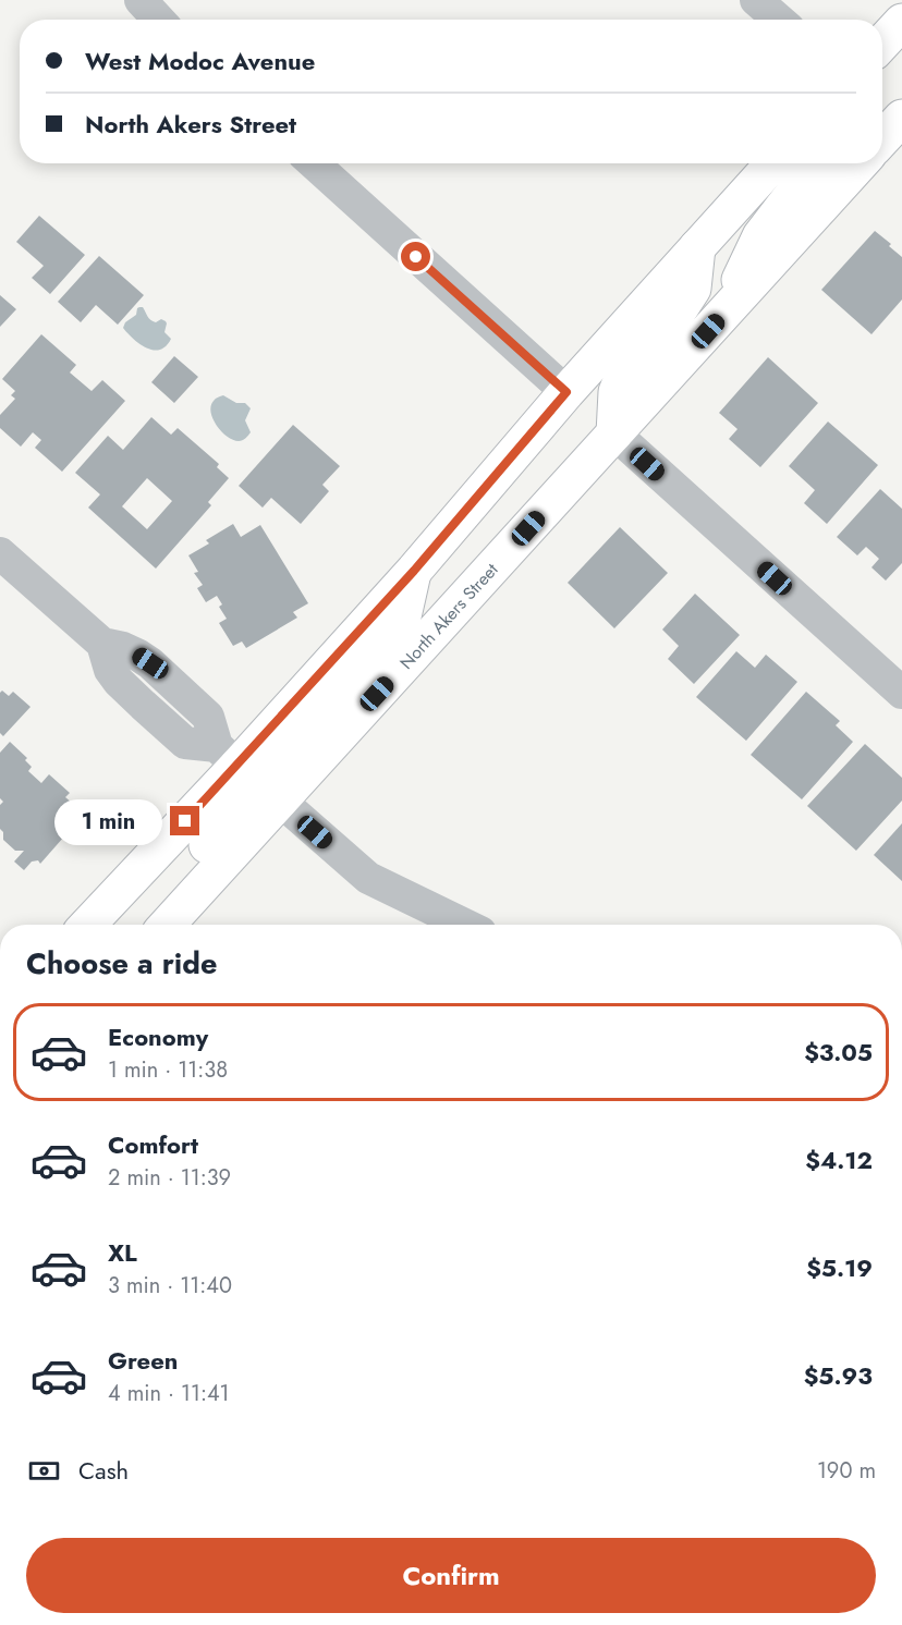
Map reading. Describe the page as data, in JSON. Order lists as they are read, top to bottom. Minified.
{"streets":{"main road":["North Akers Street"]},"page":{"banner":["West Modoc Avenue","North Akers Street"],"bubble":"1 min","heading":"Choose a ride","list":[{"name":"Economy","note":"1 min · 11:38","value":"$3.05"},{"name":"Comfort","note":"2 min · 11:39","value":"$4.12"},{"name":"XL","note":"3 min · 11:40","value":"$5.19"},{"name":"Green","note":"4 min · 11:41","value":"$5.93"}],"pay":["Cash","190 m"],"buttons":"Confirm"}}
